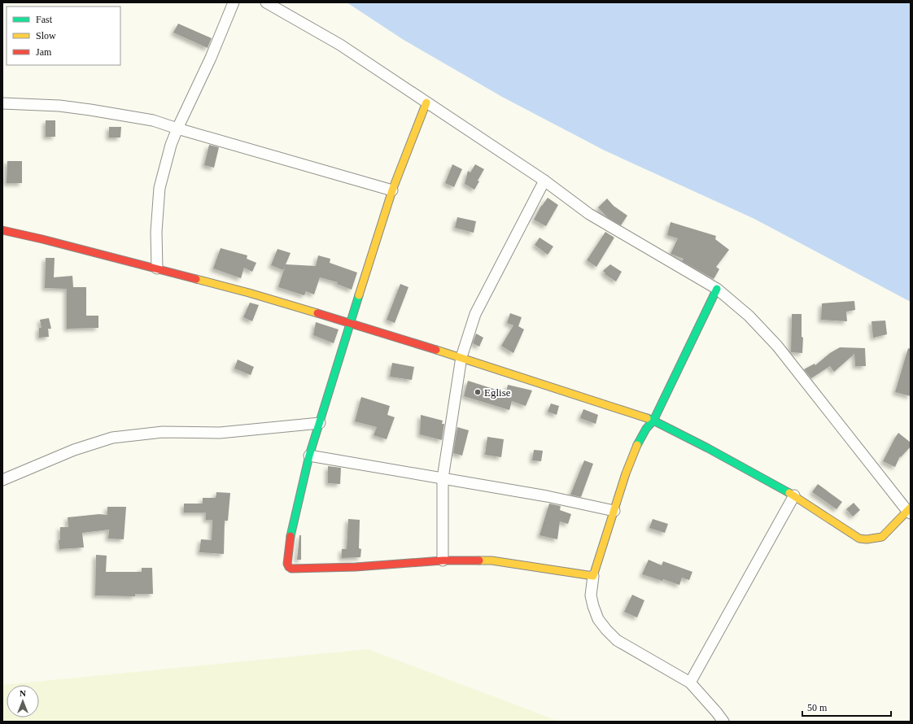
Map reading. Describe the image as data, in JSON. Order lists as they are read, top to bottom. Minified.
{"places":["Eglise"],"legend":["Fast","Slow","Jam"],"scale_bar":"50 m","north":"top"}
